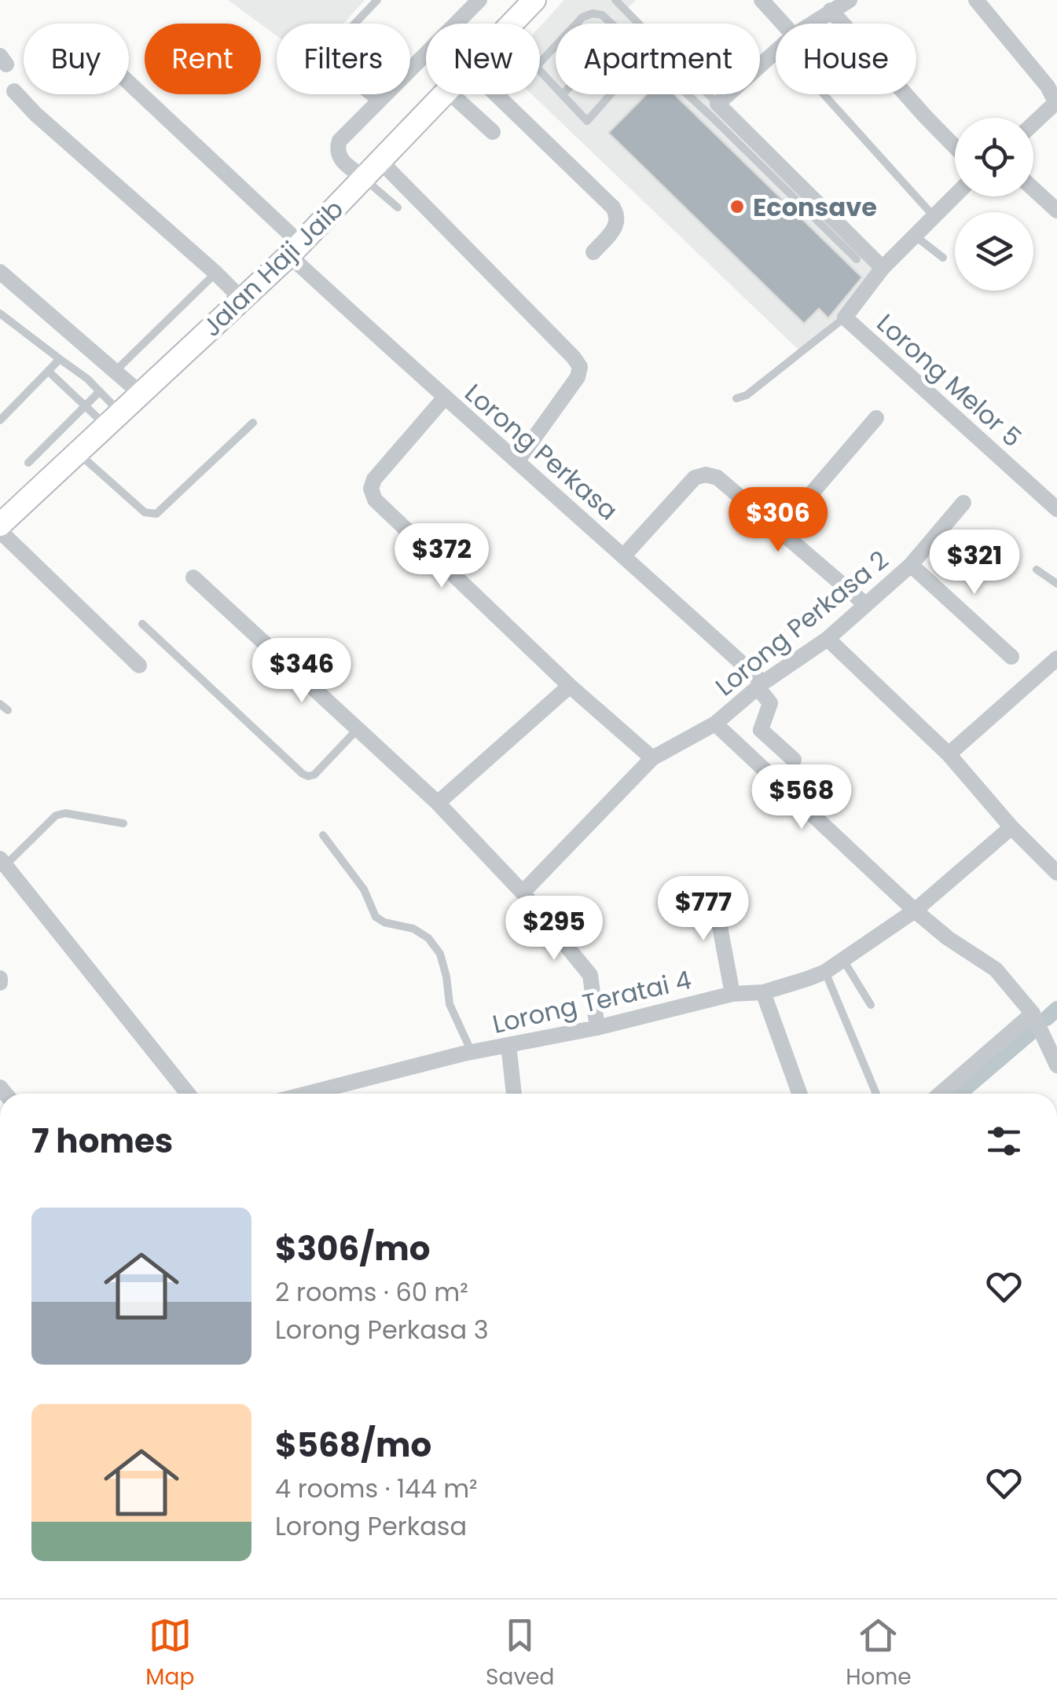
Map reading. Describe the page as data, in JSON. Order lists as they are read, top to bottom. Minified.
{"streets":{"street":["Jalan Haji Jaib","Lorong Melor 5","Lorong Perkasa","Lorong Perkasa 2","Lorong Teratai 4"]},"crossings":[["Jalan Haji Jaib","Lorong Perkasa"],["Lorong Perkasa","Lorong Perkasa 2"]],"places":["Econsave"],"page":{"chip":["Buy","Rent","Filters","New","Apartment","House"],"price":["$306","$372","$321","$346","$568","$777","$295"],"heading":"7 homes","list":[{"name":"$306/mo","note":"2 rooms · 60 m² · Lorong Perkasa 3"},{"name":"$568/mo","note":"4 rooms · 144 m² · Lorong Perkasa"}],"tabs":["Map","Saved","Home"]}}
